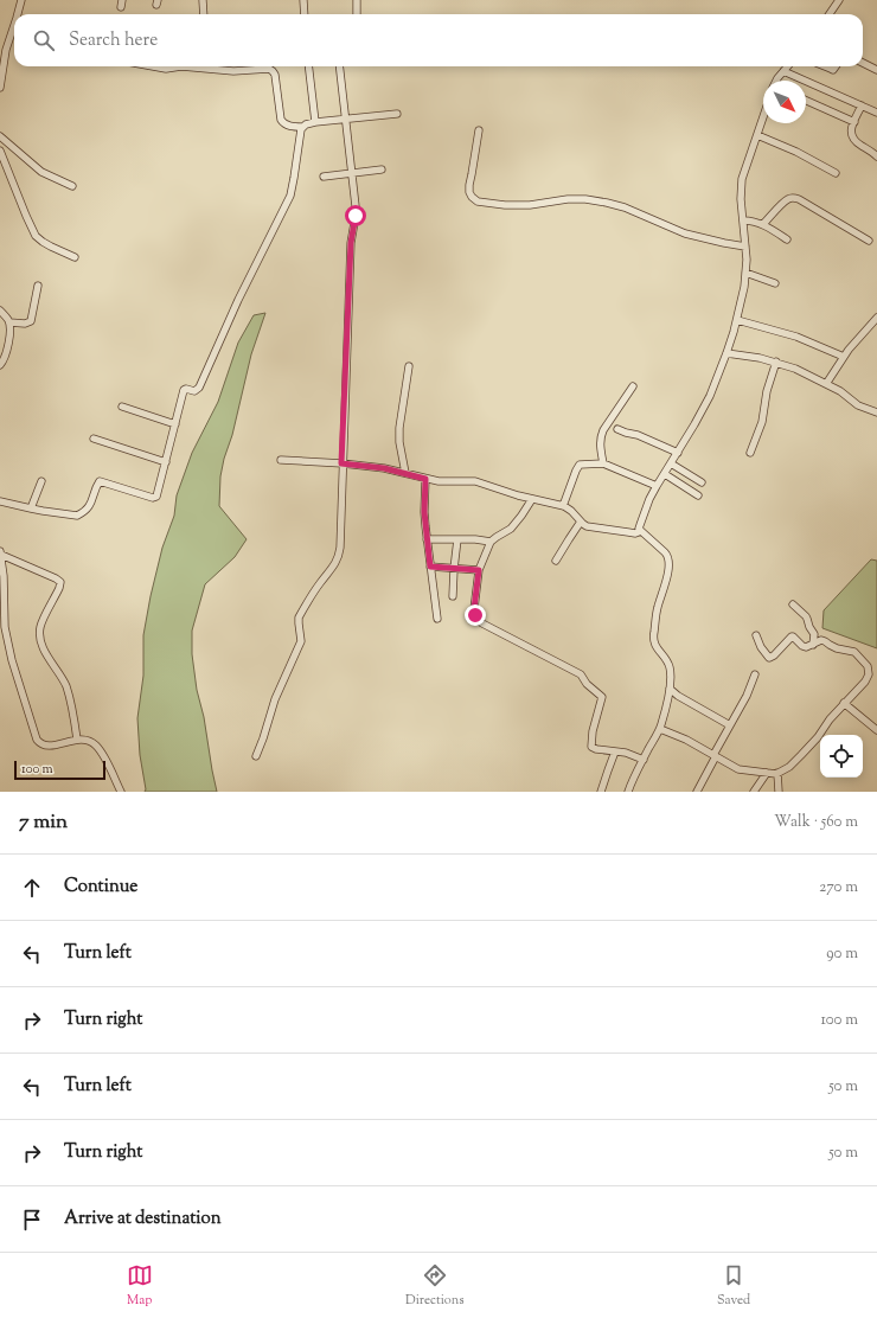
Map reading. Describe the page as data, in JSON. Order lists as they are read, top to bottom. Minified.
{"scale_bar":"100 m","north":"bottom right","page":{"search":"Search here","scale":"100 m","heading":["7 min","Walk · 560 m"],"list":[["Continue","270 m"],["Turn left","90 m"],["Turn right","100 m"],["Turn left","50 m"],["Turn right","50 m"],"Arrive at destination"],"nav":["Map","Directions","Saved"]}}
